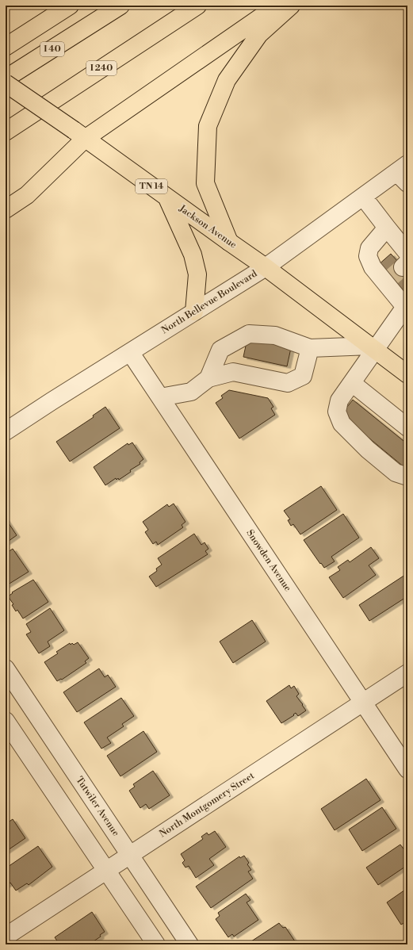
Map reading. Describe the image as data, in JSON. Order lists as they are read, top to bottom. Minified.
{"streets":{"main road":["I 40","I 240","TN 14","Jackson Avenue"],"street":["North Bellevue Boulevard","Snowden Avenue","North Montgomery Street","Tutwiler Avenue"]},"crossings":[["Jackson Avenue","North Bellevue Boulevard"],["North Bellevue Boulevard","Snowden Avenue"],["Snowden Avenue","North Montgomery Street"],["North Montgomery Street","Tutwiler Avenue"]]}
